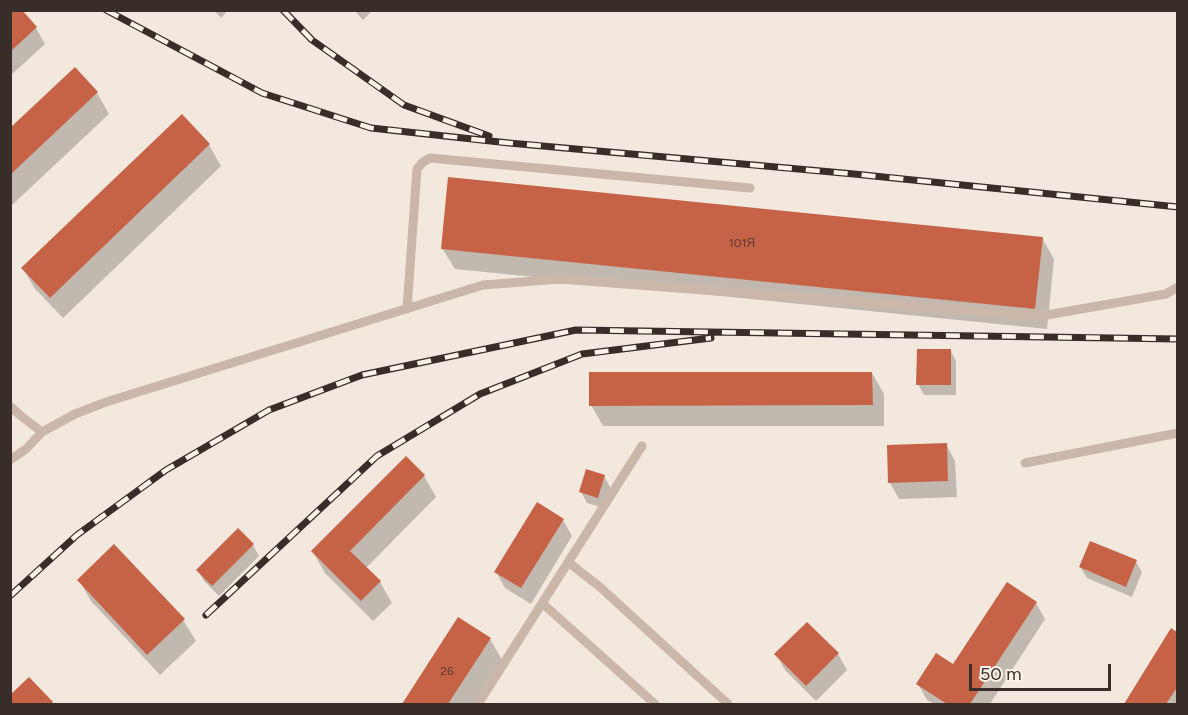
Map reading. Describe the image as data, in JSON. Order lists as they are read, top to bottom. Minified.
{"house_numbers":["101Я","26"],"scale_bar":"50 m"}
